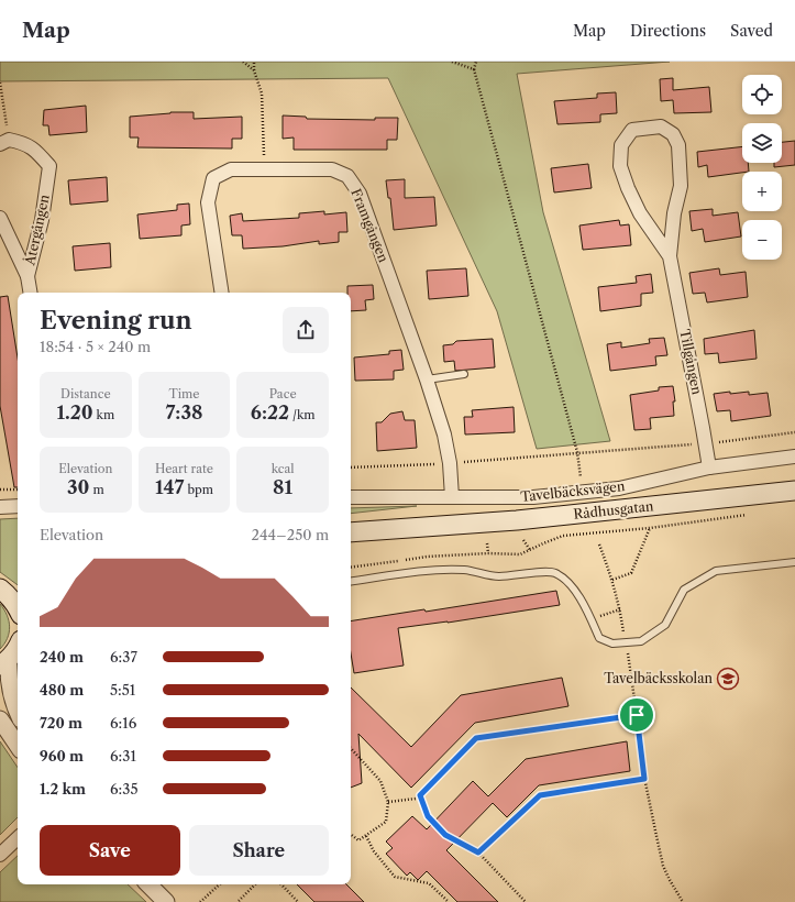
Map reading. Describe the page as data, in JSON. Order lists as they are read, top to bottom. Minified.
{"streets":{"main road":["Rådhusgatan"],"street":["Framgången","Återgången","Tillgången","Tavelbäcksvägen"]},"crossings":[["Framgången","Tavelbäcksvägen"],["Tillgången","Tavelbäcksvägen"]],"places":{"school or university":["Tavelbäcksskolan"]},"page":{"header":"Map","nav":["Map","Directions","Saved"],"map_buttons":["+","−"],"heading":["Evening run","18:54 · 5 × 240 m"],"stats":[["Distance","1.20 km"],["Time","7:38"],["Pace","6:22 /km"],["Elevation","30 m"],["Heart rate","147 bpm"],["kcal","81"]],"chart":["Elevation","244–250 m"],"list":[{"name":"240 m","note":"6:37"},{"name":"480 m","note":"5:51"},{"name":"720 m","note":"6:16"},{"name":"960 m","note":"6:31"},{"name":"1.2 km","note":"6:35"}],"buttons":["Save","Share"]}}
